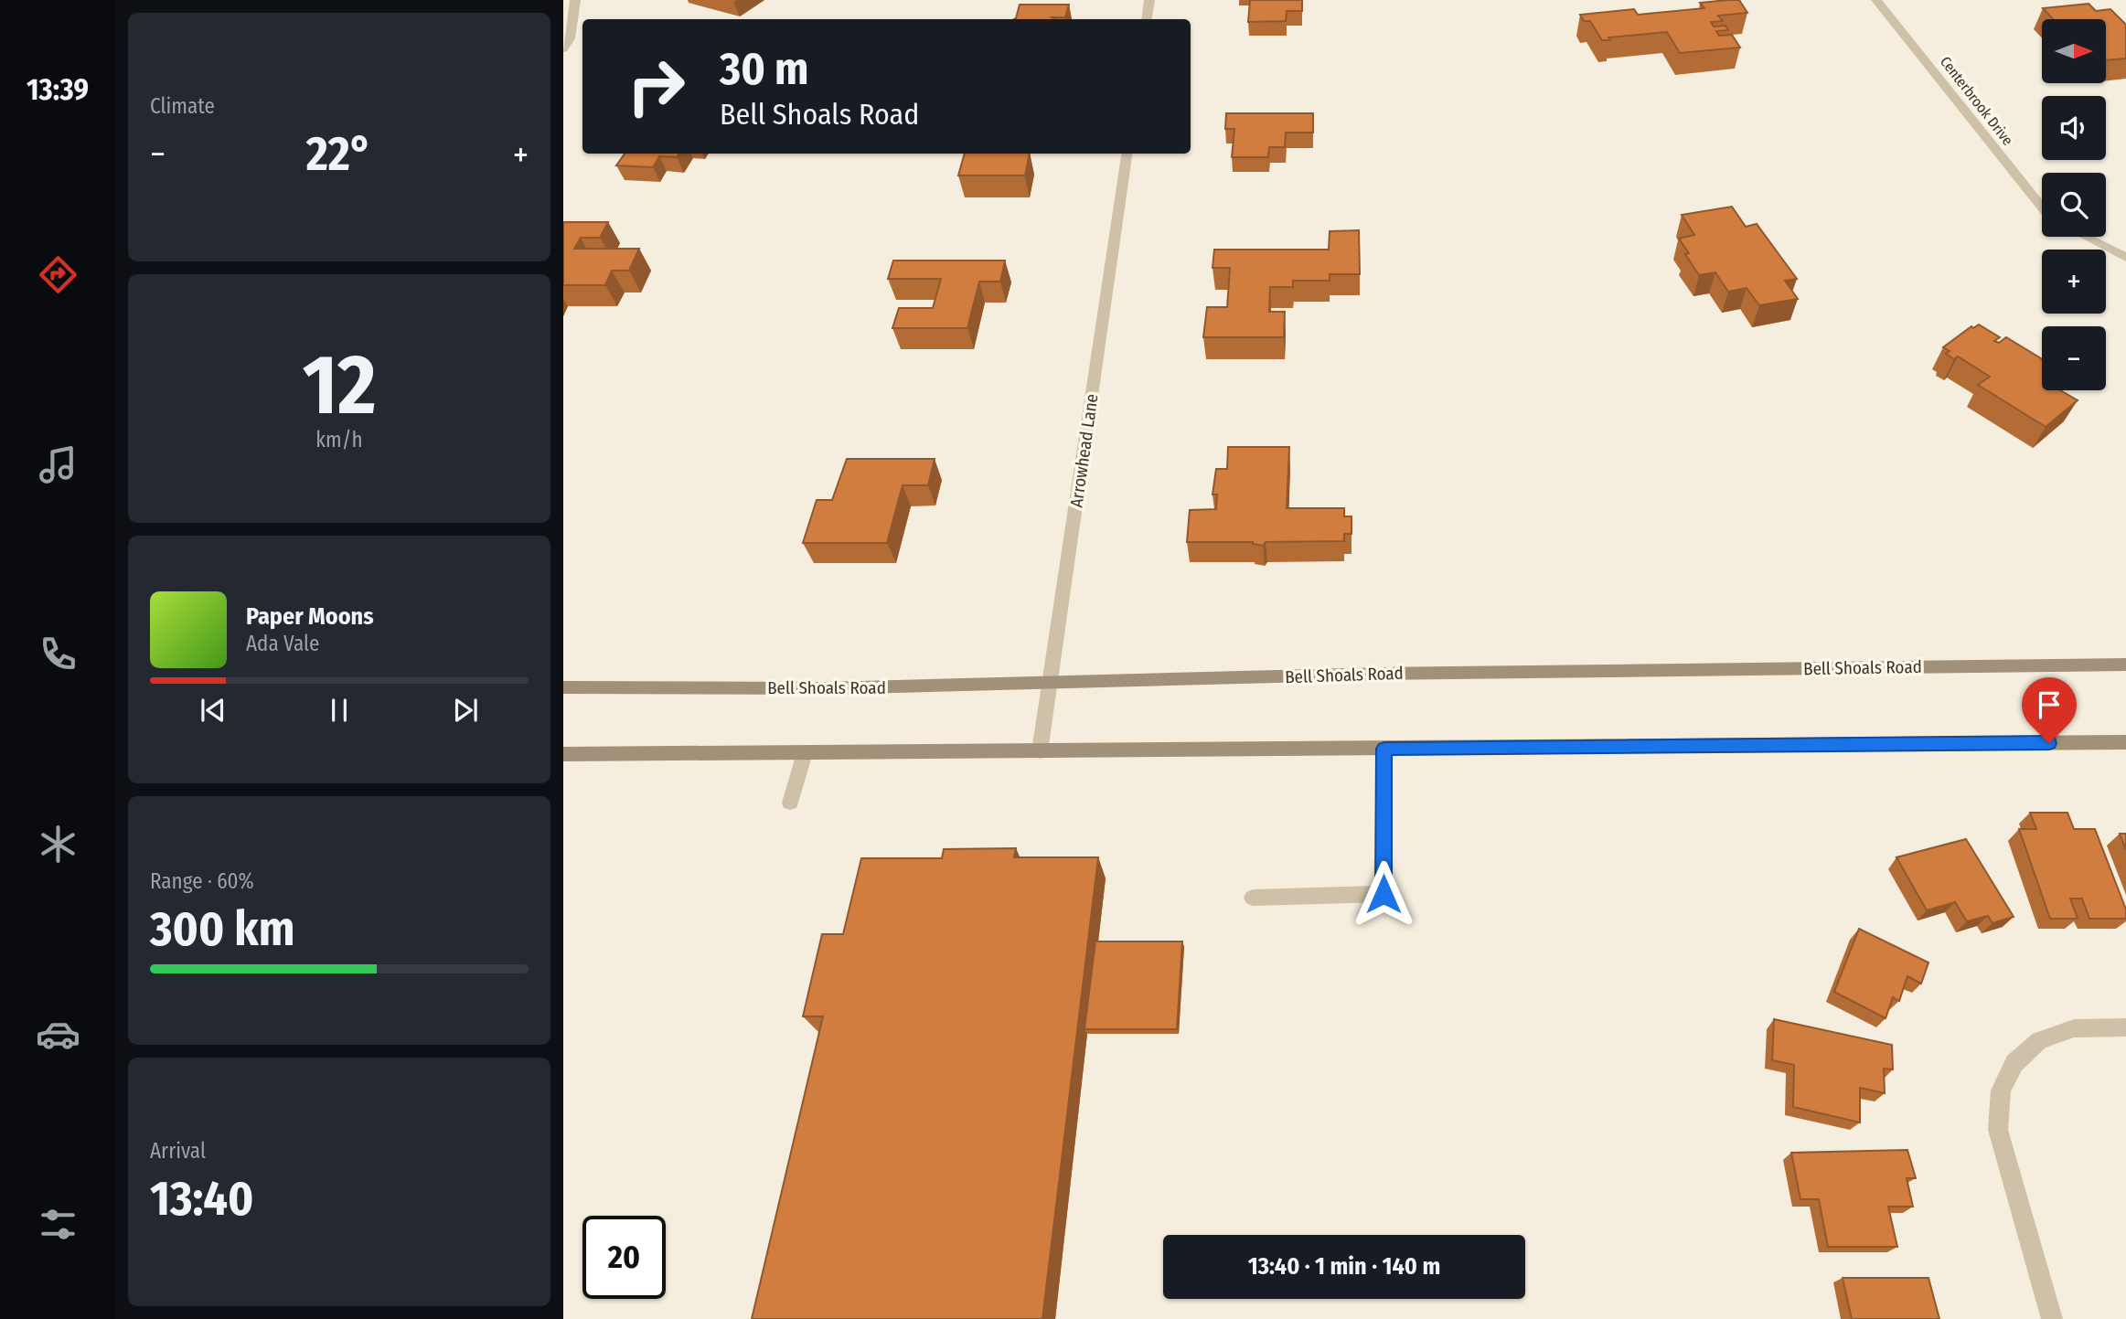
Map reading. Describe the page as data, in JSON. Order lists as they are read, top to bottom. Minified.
{"streets":{"main road":["Bell Shoals Road"],"street":["Centerbrook Drive","Arrowhead Lane"]},"crossings":[["Arrowhead Lane","Bell Shoals Road"]],"north":"right","page":{"tabs":"13:39","tile":["Climate",["12","km/h"],["Range · 60%","300 km"],["Arrival","13:40"]],"map_buttons":["+","−"],"turn":["30 m","Bell Shoals Road"],"heat":["−","22°","+"],"song":["Paper Moons","Ada Vale"],"limit":"20","trip":"13:40 · 1 min · 140 m"}}
